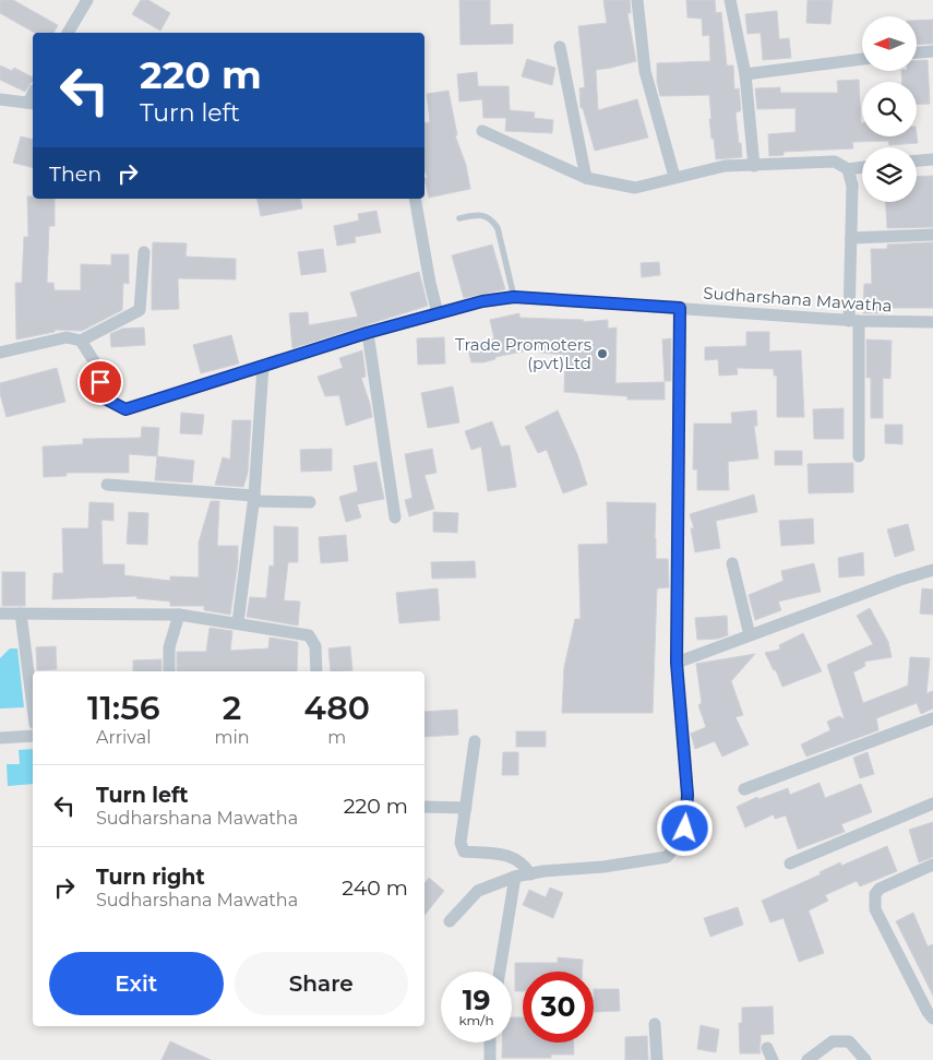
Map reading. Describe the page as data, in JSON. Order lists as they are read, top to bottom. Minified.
{"streets":{"street":["Sudharshana Mawatha"]},"places":["Trade Promoters (pvt)Ltd"],"north":"left","page":{"turn":["220 m","Turn left"],"then":"Then","eta":["11:56","Arrival","2","min","480","m"],"list":[{"name":"Turn left","note":"Sudharshana Mawatha","value":"220 m"},{"name":"Turn right","note":"Sudharshana Mawatha","value":"240 m"}],"buttons":["Exit","Share"],"speed":"19 km/h","limit":"30"}}
